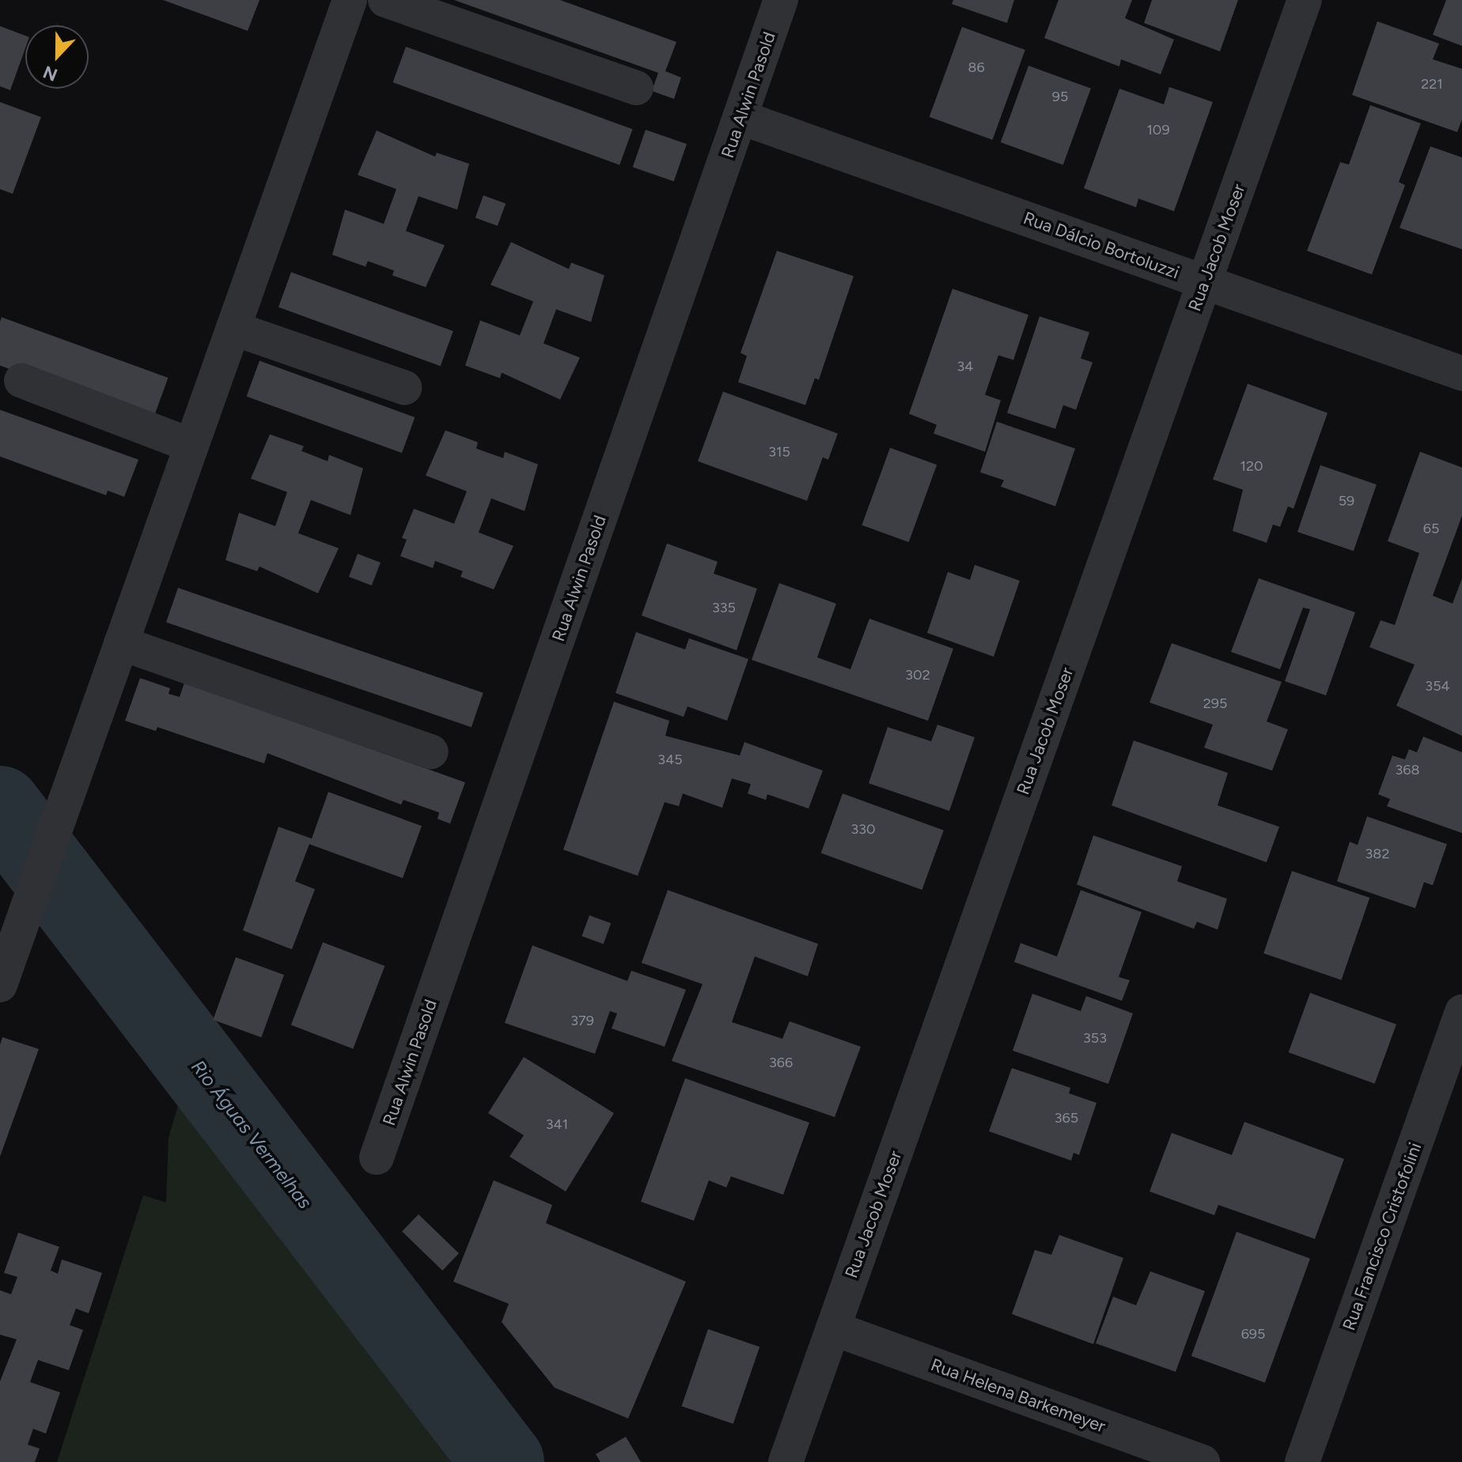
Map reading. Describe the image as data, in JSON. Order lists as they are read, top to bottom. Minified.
{"streets":{"street":["Rua Alwin Pasold","Rua Dálcio Bortoluzzi","Rua Jacob Moser","Rua Francisco Cristofolini","Rua Helena Barkemeyer"]},"crossings":[["Rua Alwin Pasold","Rua Dálcio Bortoluzzi"],["Rua Dálcio Bortoluzzi","Rua Jacob Moser"],["Rua Jacob Moser","Rua Helena Barkemeyer"]],"water":["Rio Águas Vermelhas"],"house_numbers":["86","221","95","109","34","315","120","59","65","335","302","354","295","345","368","330","382","379","353","366","365","341","695"],"north":"bottom"}
